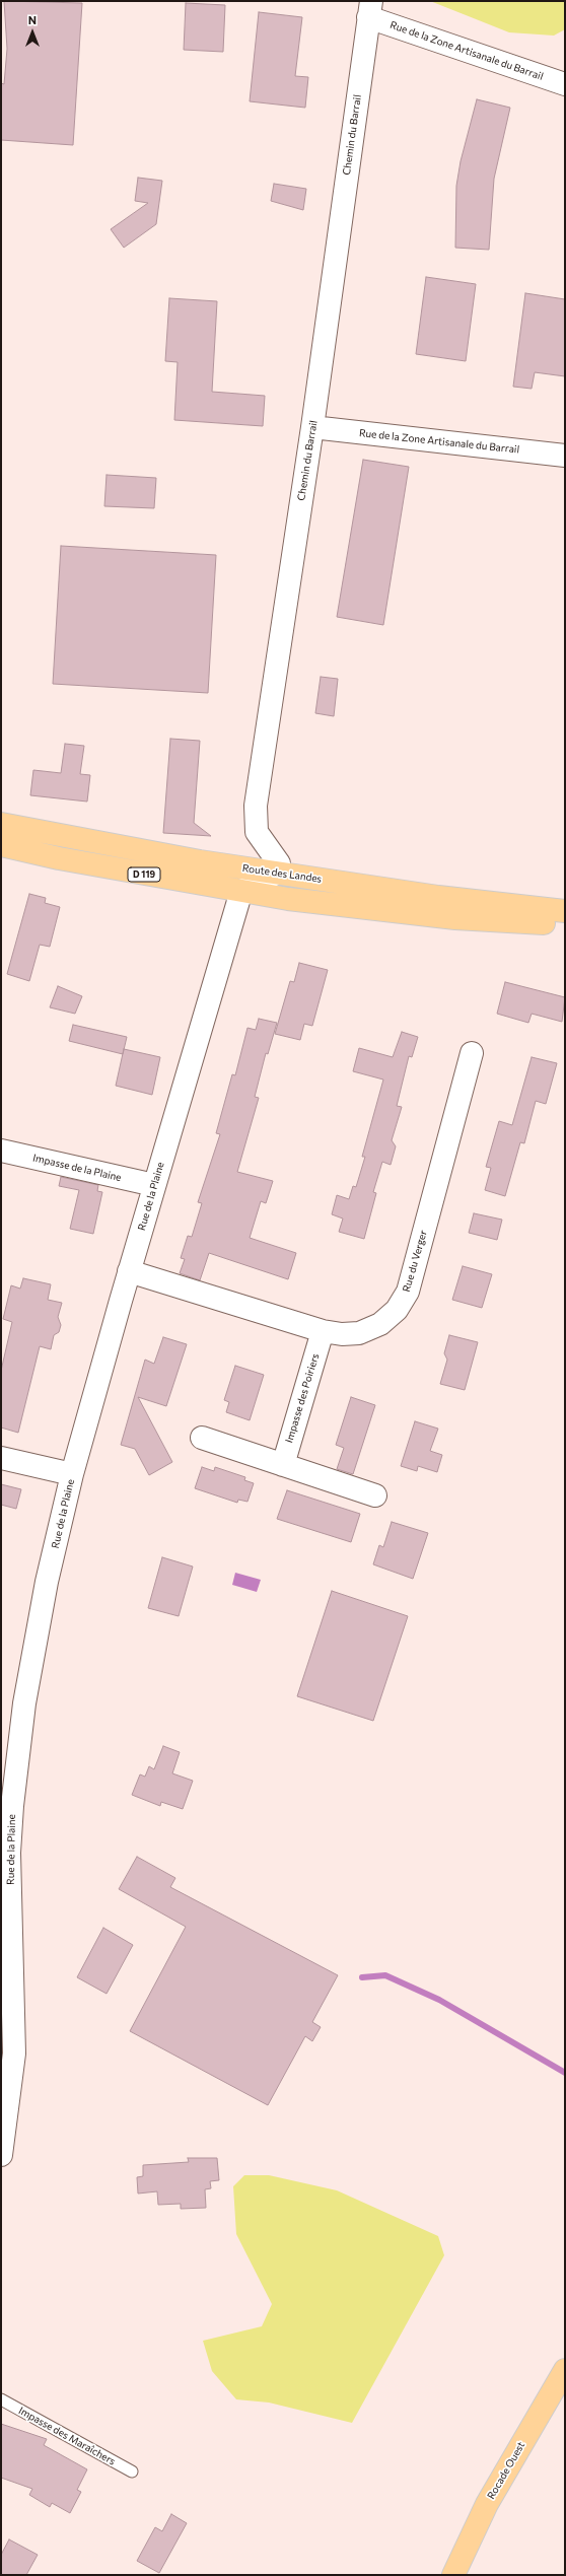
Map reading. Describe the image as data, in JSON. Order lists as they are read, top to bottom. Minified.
{"streets":{"main road":["Route des Landes","D 119","Rocade Ouest"],"street":["Rue de la Zone Artisanale du Barrail","Chemin du Barrail","Impasse de la Plaine","Rue de la Plaine","Rue du Verger","Impasse des Poiriers"],"lane":["Impasse des Maraîchers"]},"crossings":[["Rue de la Zone Artisanale du Barrail","Chemin du Barrail"],["Chemin du Barrail","Route des Landes"],["D 119","Rue de la Plaine"],["Impasse de la Plaine","Rue de la Plaine"],["Rue de la Plaine","Rue du Verger"],["Rue du Verger","Impasse des Poiriers"]],"north":"top"}
